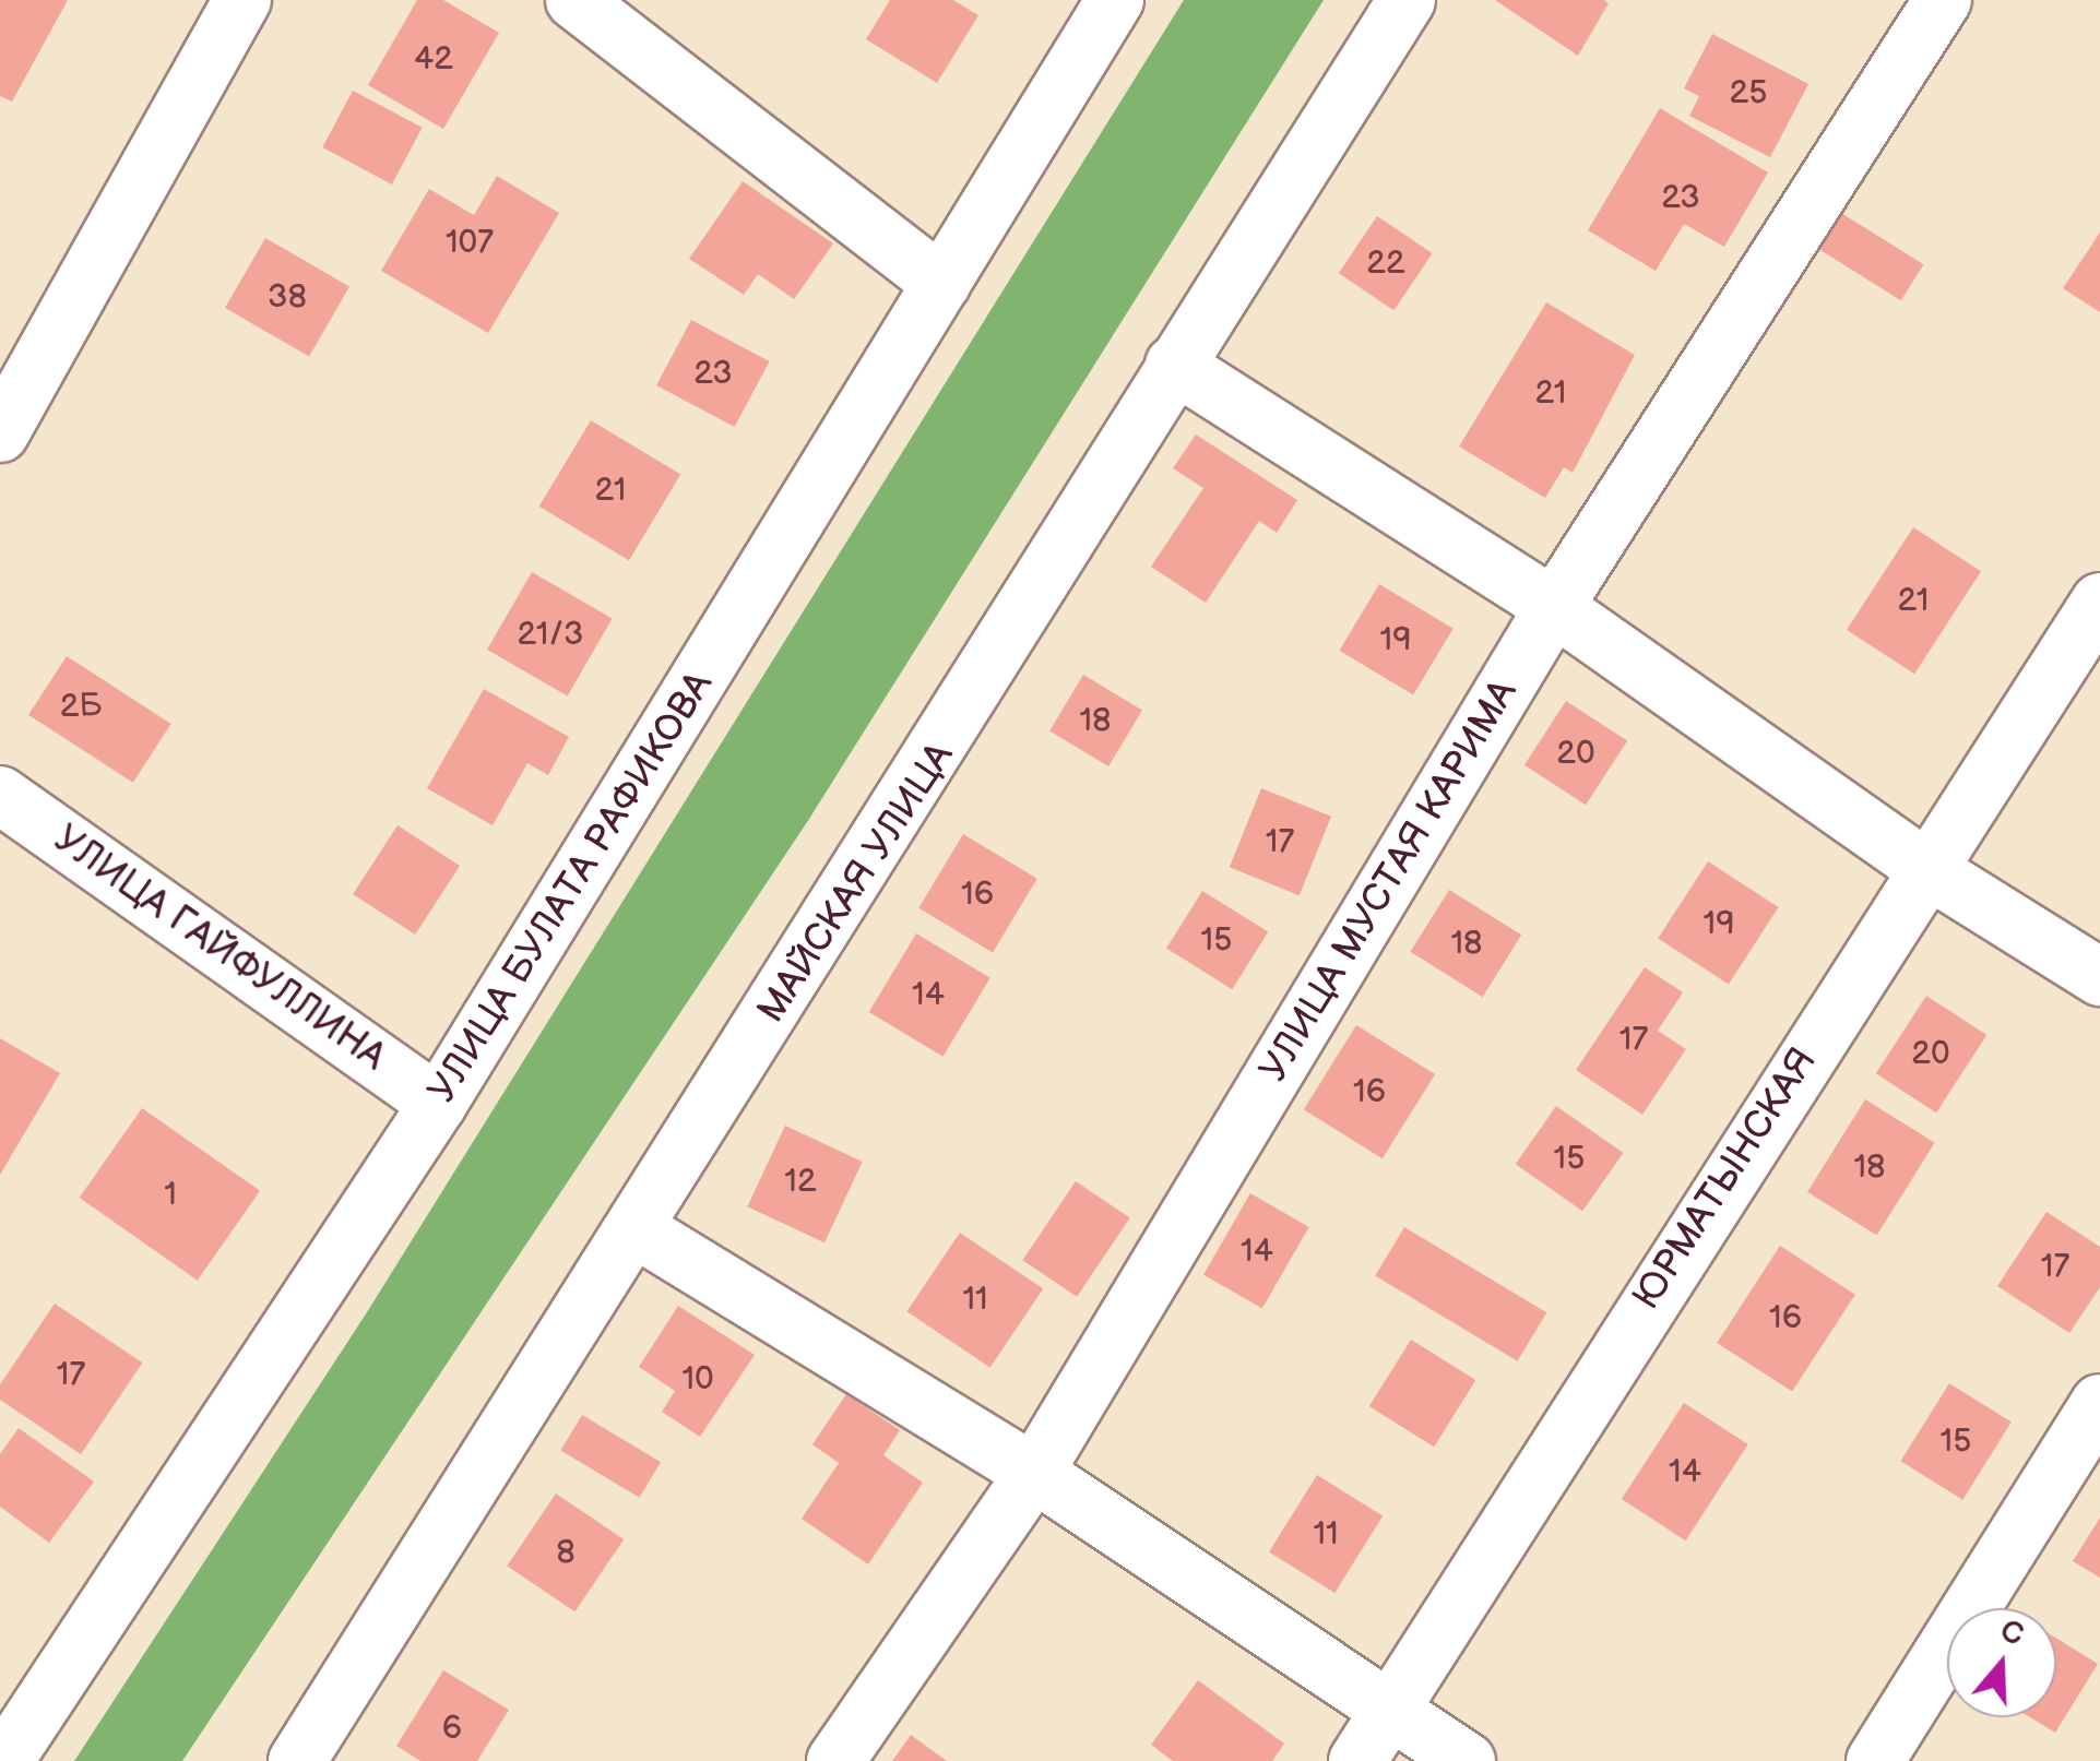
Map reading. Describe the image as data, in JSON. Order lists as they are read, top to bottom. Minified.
{"streets":{"street":["УЛИЦА МУСТАЯ КАРИМА","МАЙСКАЯ УЛИЦА","УЛИЦА БУЛАТА РАФИКОВА","УЛИЦА ГАЙФУЛЛИНА","ЮРМАТЫНСКАЯ"]},"crossings":[["УЛИЦА БУЛАТА РАФИКОВА","УЛИЦА ГАЙФУЛЛИНА"]],"house_numbers":["42","25","23","107","22","38","23","21","21","21","21/3","19","2Б","18","20","17","16","19","15","18","14","17","20","16","15","18","12","1","14","17","11","16","17","10","15","14","11","8","6"],"north":"top"}
